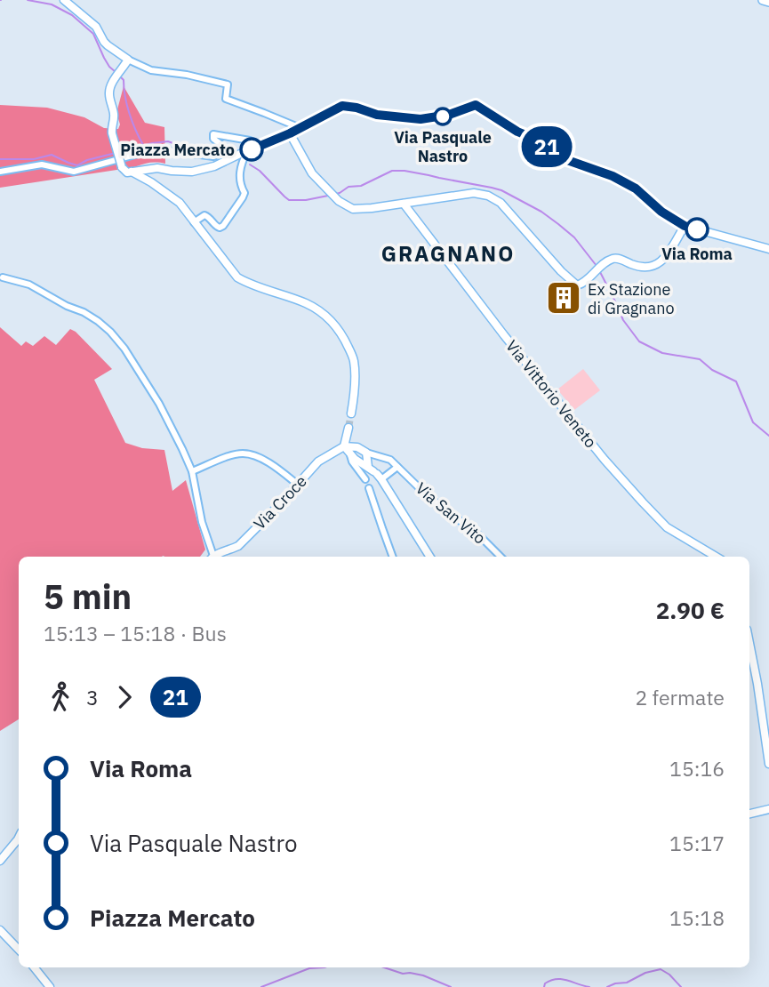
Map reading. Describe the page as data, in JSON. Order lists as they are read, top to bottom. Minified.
{"streets":{"street":["Via Vittorio Veneto","Via Croce","Via San Vito"]},"districts":["GRAGNANO"],"places":{"other":["Via Pasquale Nastro","Piazza Mercato","Via Roma"],"building":["Ex Stazione di Gragnano"]},"lines":["bus line 21"],"page":{"on_map":"21","heading":["5 min","15:13 – 15:18 · Bus","2.90 €"],"legs":["3","21","2 fermate"],"list":[{"name":"Via Roma","value":"15:16"},{"name":"Via Pasquale Nastro","value":"15:17"},{"name":"Piazza Mercato","value":"15:18"}]}}
